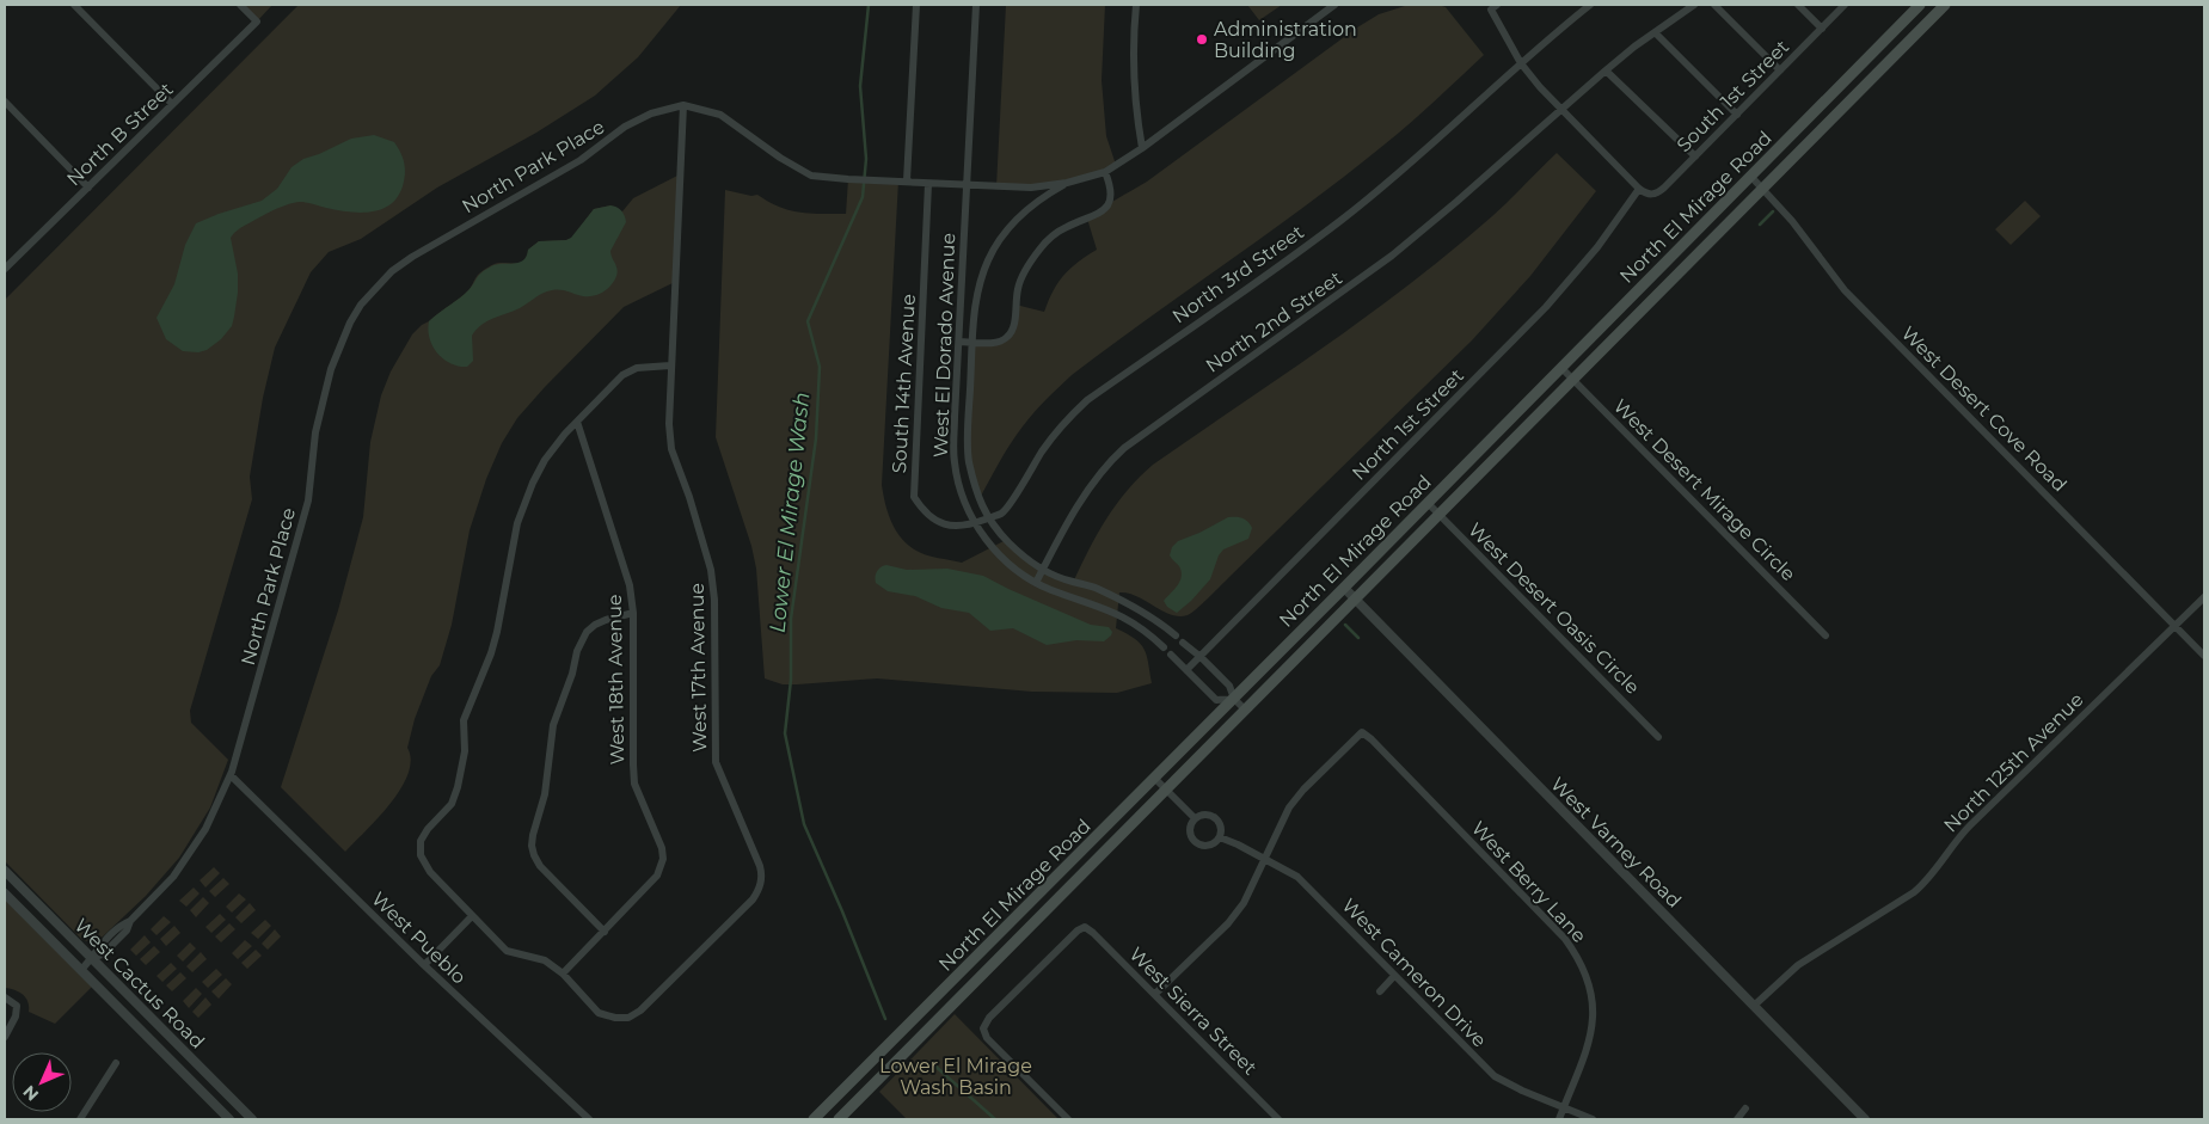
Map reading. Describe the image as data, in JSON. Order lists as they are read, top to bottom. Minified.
{"streets":{"main road":["North El Mirage Road"],"street":["South 1st Street","North B Street","North Park Place","North 3rd Street","North 2nd Street","West El Dorado Avenue","South 14th Avenue","West Desert Cove Road","North 1st Street","West Desert Mirage Circle","West Desert Oasis Circle","West 17th Avenue","West 18th Avenue","North 125th Avenue","West Varney Road","West Berry Lane","West Pueblo","West Cameron Drive","West Cactus Road","West Sierra Street"]},"crossings":[["South 1st Street","North 1st Street"],["North Park Place","West El Dorado Avenue"],["North Park Place","South 14th Avenue"],["North Park Place","West 17th Avenue"],["North Park Place","West Pueblo"],["North Park Place","West Cactus Road"],["North El Mirage Road","West Desert Cove Road"],["North El Mirage Road","West Desert Mirage Circle"],["North El Mirage Road","West Desert Oasis Circle"],["North El Mirage Road","West Varney Road"],["North 3rd Street","West El Dorado Avenue"],["North 3rd Street","South 14th Avenue"],["North 2nd Street","West El Dorado Avenue"],["West El Dorado Avenue","South 14th Avenue"],["West Desert Cove Road","North 125th Avenue"],["West 17th Avenue","West 18th Avenue"],["North 125th Avenue","West Varney Road"],["West Berry Lane","West Cameron Drive"]],"water":["Lower El Mirage Wash"],"parks":["Lower El Mirage Wash Basin"],"places":["Administration Building"],"north":"bottom left"}
